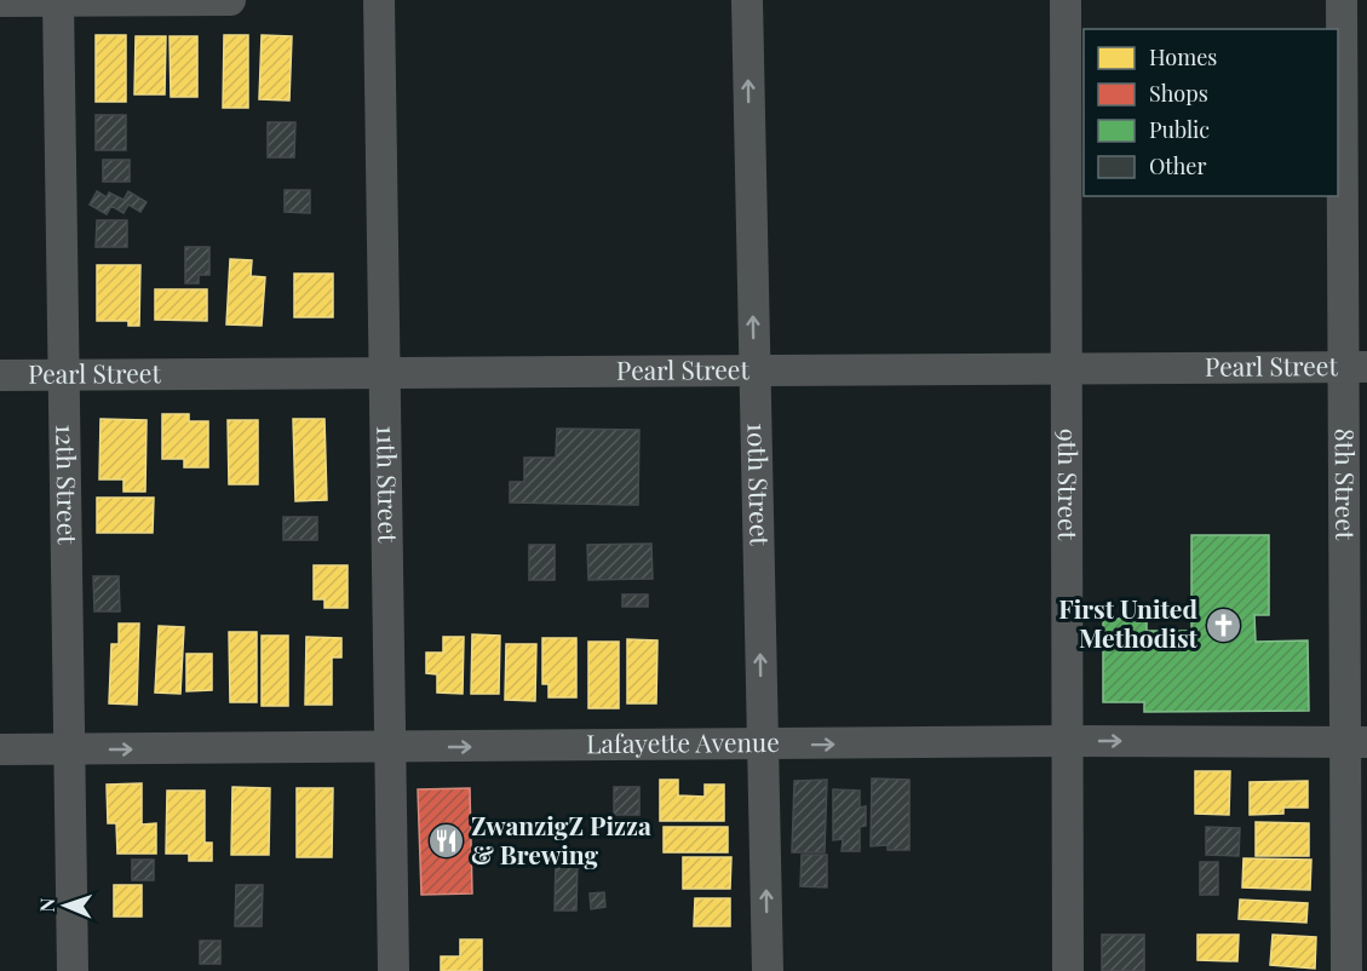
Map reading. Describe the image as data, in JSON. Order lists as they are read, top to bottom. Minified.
{"streets":{"street":["Pearl Street","12th Street","11th Street","10th Street","9th Street","8th Street","Lafayette Avenue"]},"crossings":[["Pearl Street","12th Street"],["Pearl Street","11th Street"],["Pearl Street","10th Street"],["Pearl Street","9th Street"],["Pearl Street","8th Street"],["12th Street","Lafayette Avenue"],["11th Street","Lafayette Avenue"],["10th Street","Lafayette Avenue"],["9th Street","Lafayette Avenue"],["8th Street","Lafayette Avenue"]],"one_way":["10th Street","Lafayette Avenue"],"places":{"church":["First United Methodist"],"restaurant":["ZwanzigZ Pizza & Brewing"]},"legend":["Homes","Shops","Public","Other"],"north":"left"}
